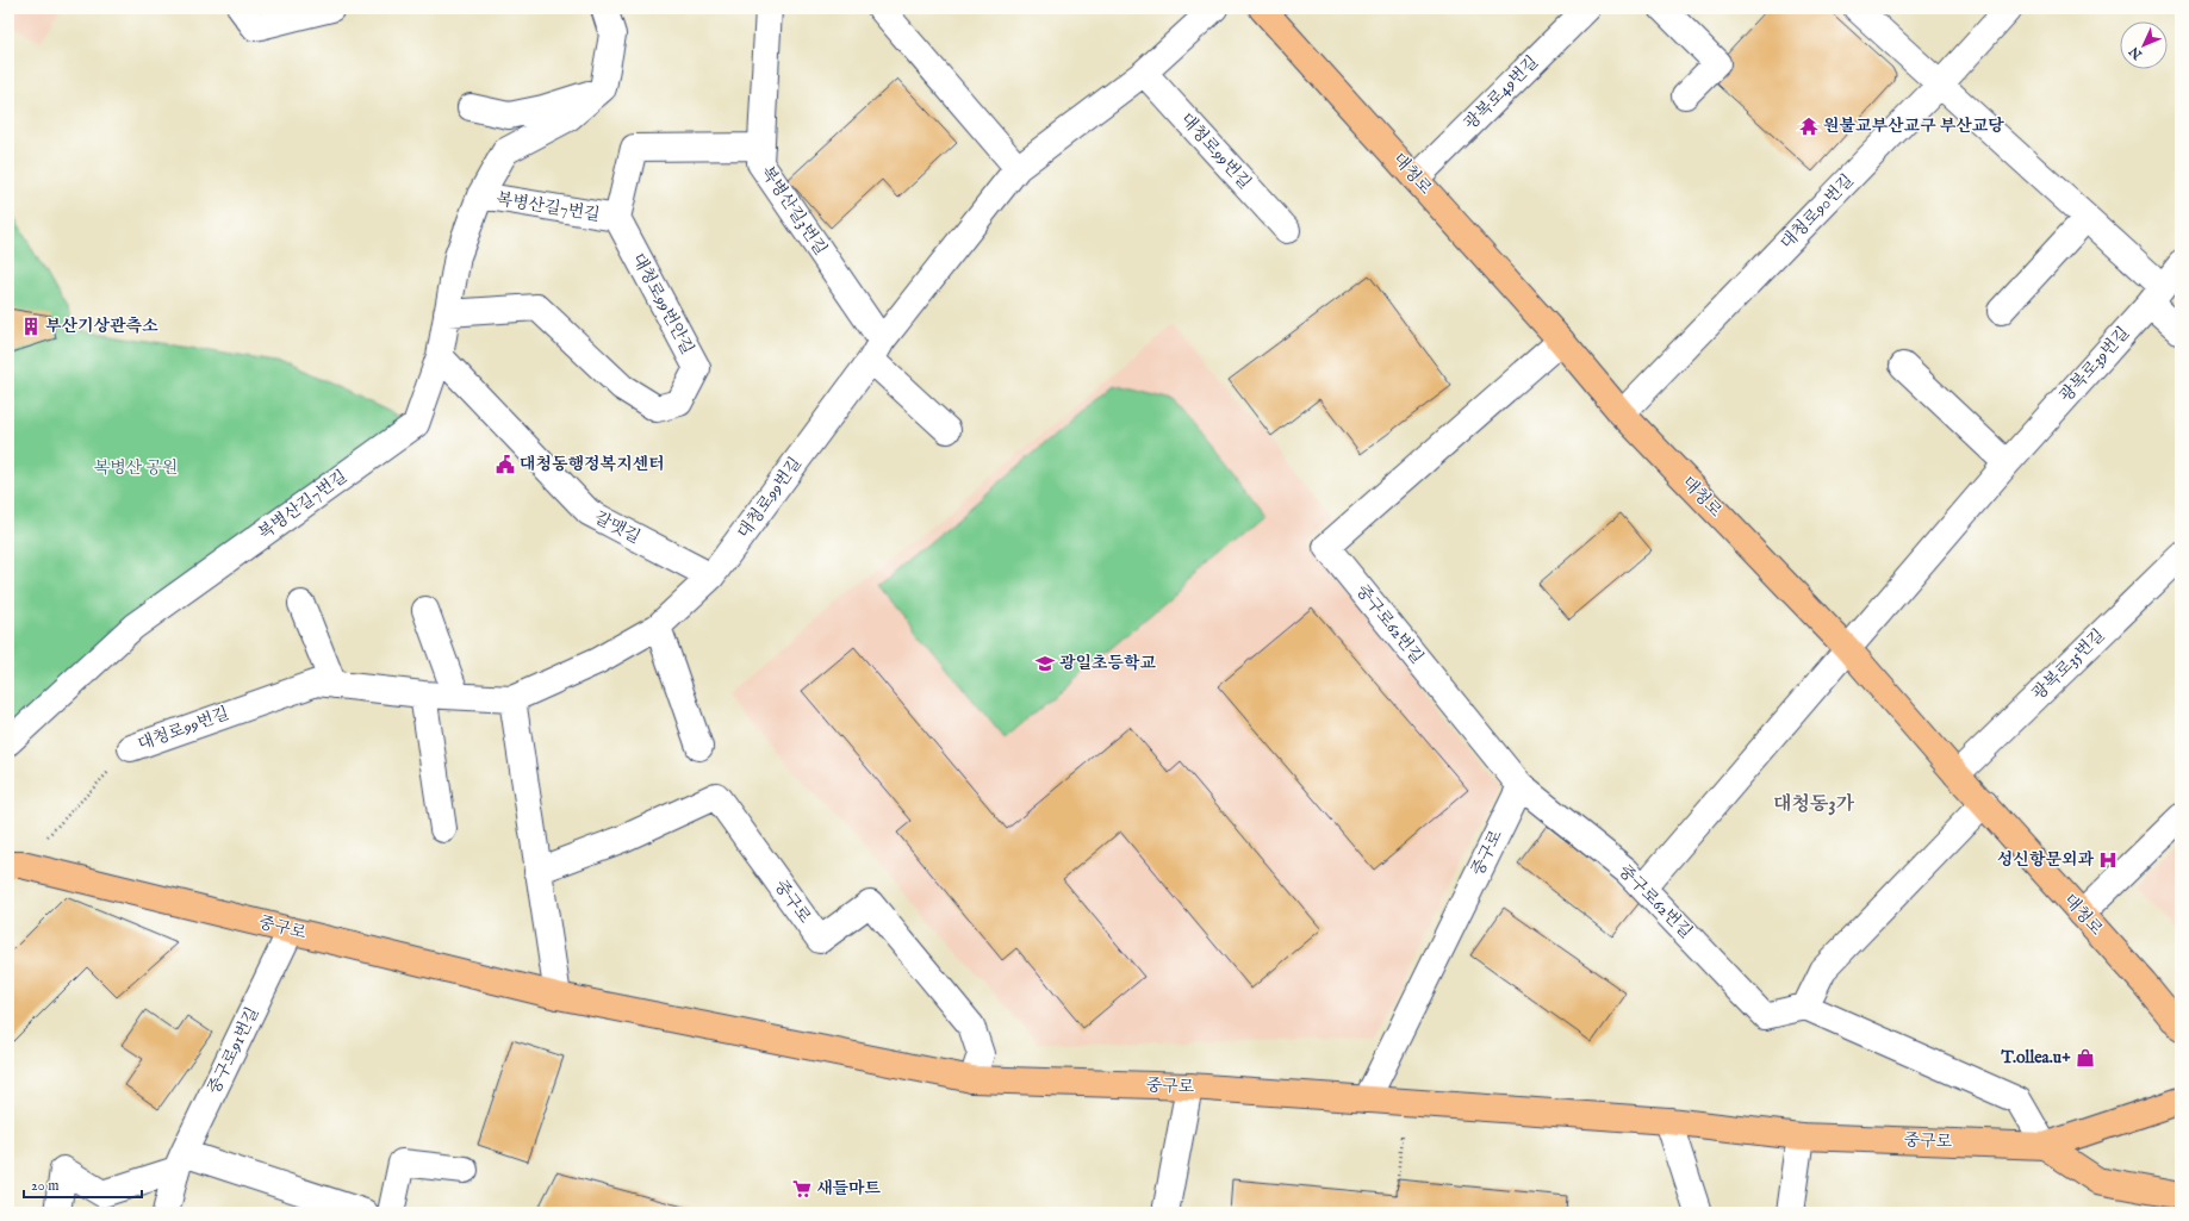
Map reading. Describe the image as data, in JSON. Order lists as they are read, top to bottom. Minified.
{"streets":{"main road":["대청로","중구로"],"street":["광복로49번길","대청로99번길","복병산길7번길","복병산길3번길","대청로90번길","대청로99번안길","광복로39번길","갈맷길","중구로62번길","광복로35번길","중구로91번길"]},"crossings":[["광복로49번길","대청로"],["대청로99번길","복병산길3번길"],["대청로99번길","갈맷길"],["대청로99번길","중구로"],["대청로","대청로90번길"],["대청로","광복로39번길"],["대청로","중구로62번길"],["대청로","광복로35번길"],["복병산길7번길","대청로99번안길"],["복병산길7번길","갈맷길"],["중구로62번길","중구로"],["중구로","중구로91번길"]],"districts":["대청동3가"],"parks":["복병산 공원"],"places":{"temple":["원불교부산교구 부산교당"],"building":["부산기상관측소"],"public building":["대청동행정복지센터"],"school or university":["광일초등학교"],"hospital":["성신항문외과"],"shop":["T.ollea.u+"],"supermarket":["새들마트"]},"scale_bar":"20 m","north":"bottom left"}
